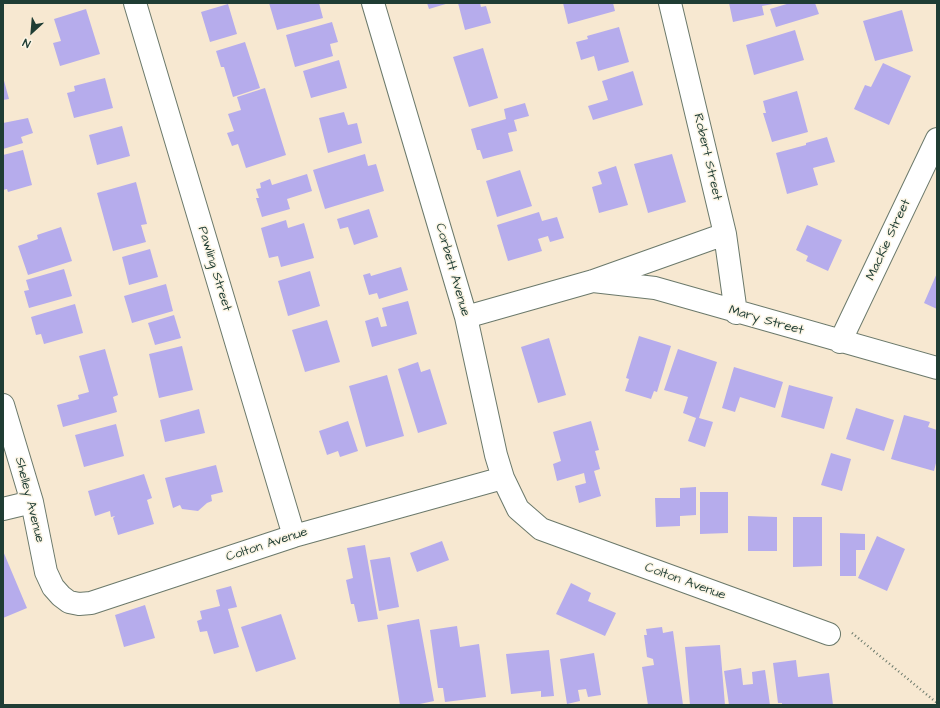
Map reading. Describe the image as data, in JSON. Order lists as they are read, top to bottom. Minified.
{"streets":{"street":["Robert Street","MacKie Street","Pawling Street","Corbett Avenue","Mary Street","Shelley Avenue","Colton Avenue"]},"crossings":[["Robert Street","Mary Street"],["MacKie Street","Mary Street"],["Pawling Street","Colton Avenue"],["Corbett Avenue","Mary Street"],["Corbett Avenue","Colton Avenue"],["Shelley Avenue","Colton Avenue"]],"north":"bottom left"}
